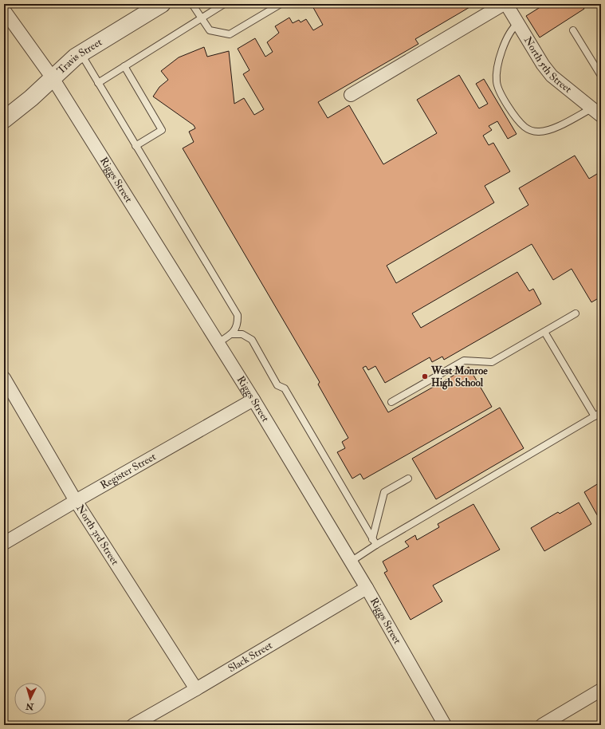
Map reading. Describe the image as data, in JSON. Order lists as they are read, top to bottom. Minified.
{"streets":{"street":["Travis Street","North 5th Street","Riggs Street","Register Street","North 3rd Street","Slack Street"]},"crossings":[["Travis Street","Riggs Street"],["Riggs Street","Register Street"],["Riggs Street","Slack Street"],["Register Street","North 3rd Street"],["North 3rd Street","Slack Street"]],"places":["West Monroe High School"],"north":"bottom"}
